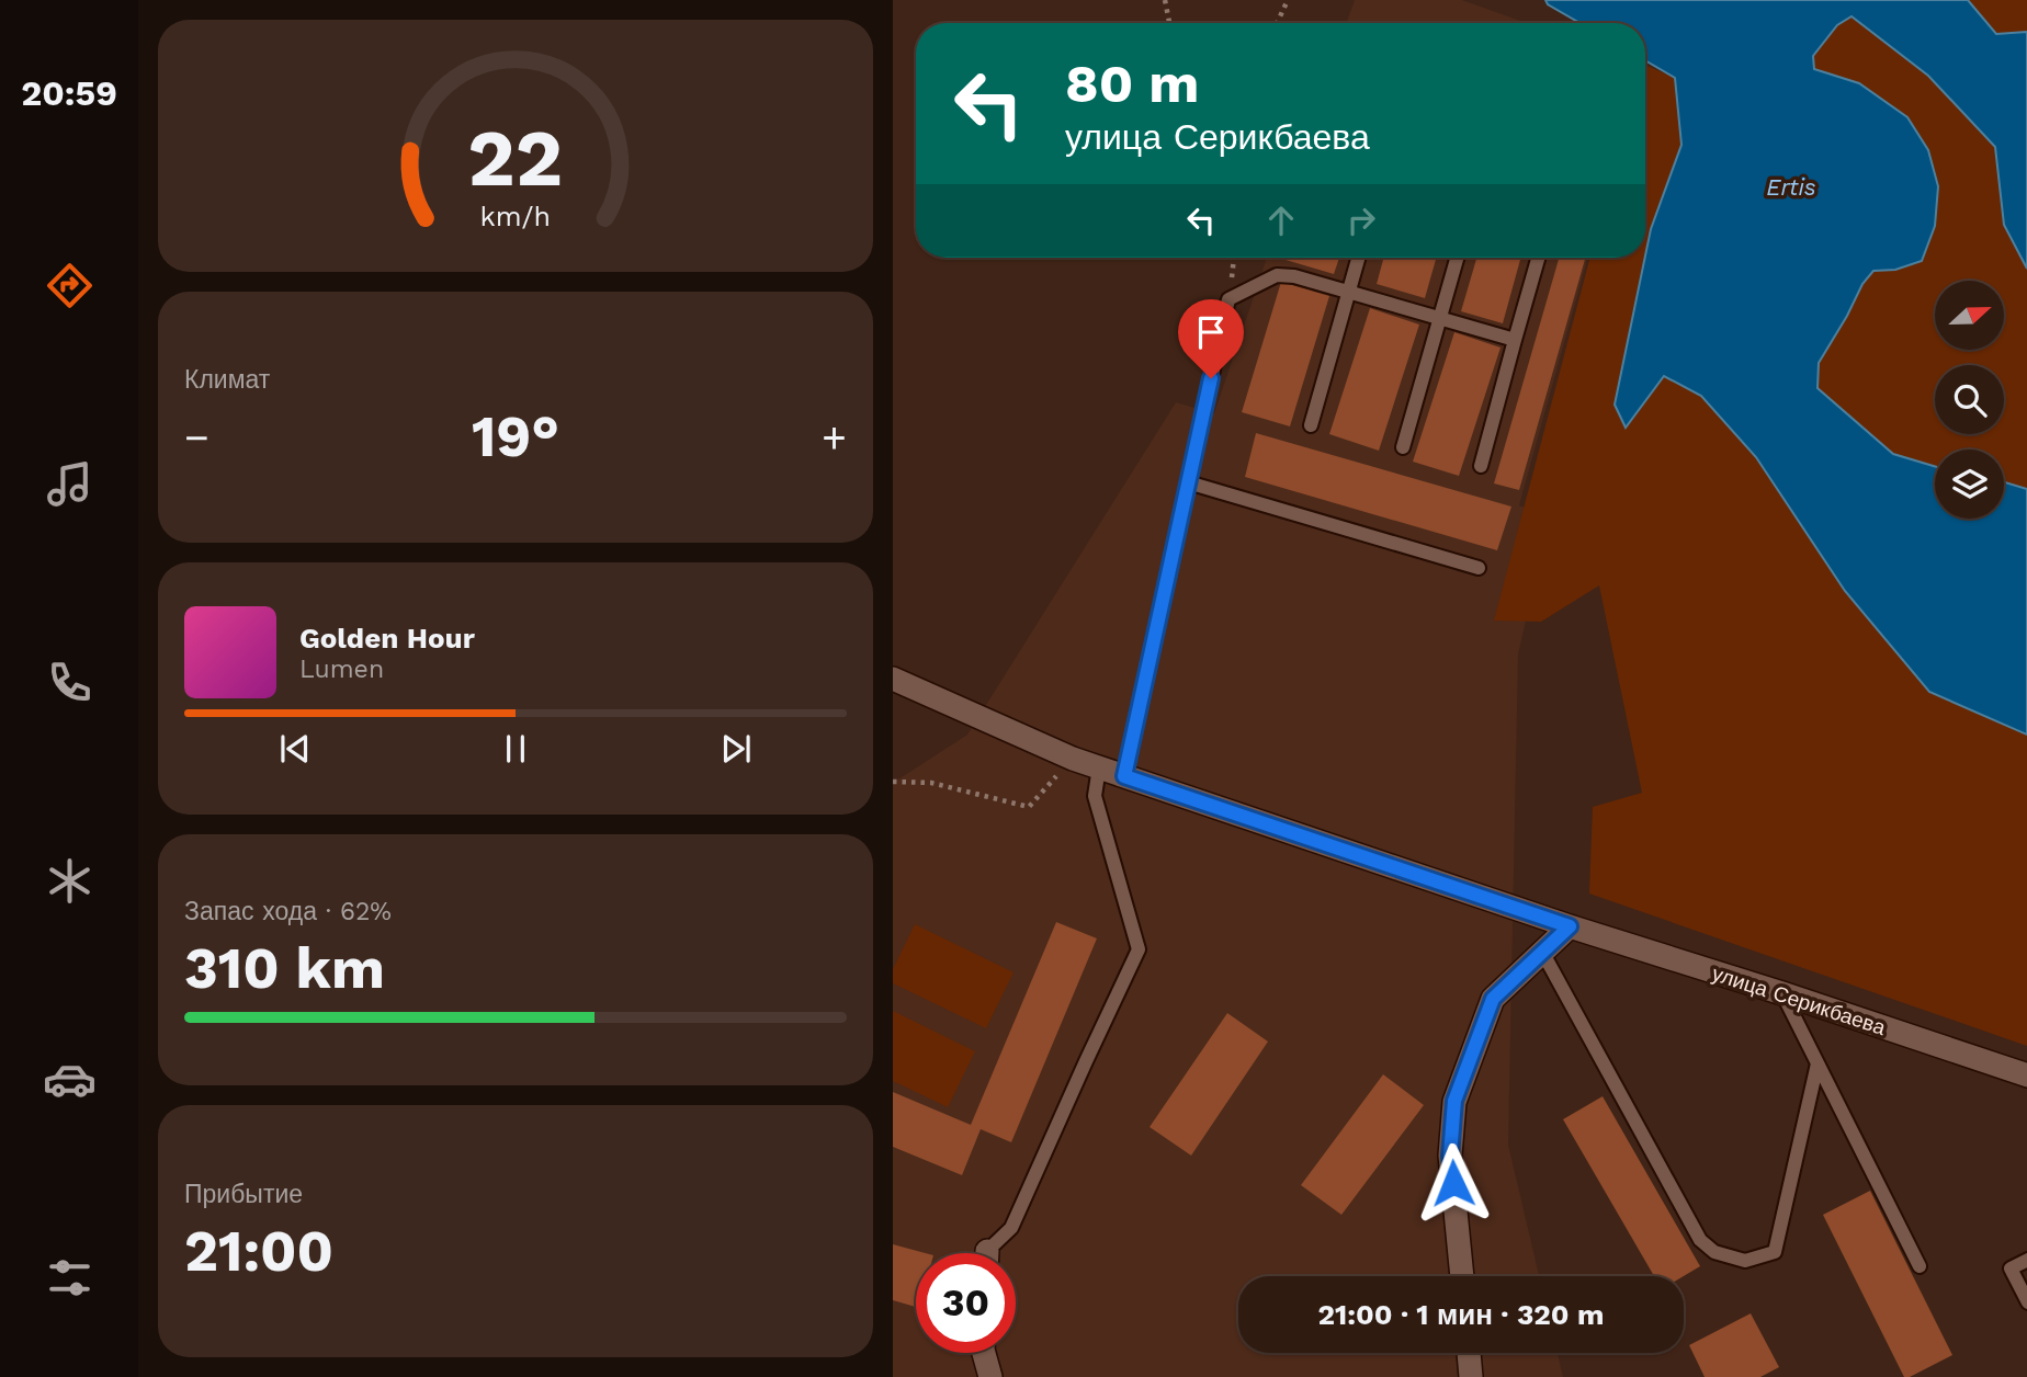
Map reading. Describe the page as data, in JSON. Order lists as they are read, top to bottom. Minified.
{"streets":{"street":["улица Серикбаева"]},"water":["Ertis"],"north":"right","page":{"tabs":"20:59","turn":["80 m","улица Серикбаева"],"tile":["Климат",["Запас хода · 62%","310 km"],["Прибытие","21:00"]],"heat":["−","19°","+"],"song":["Golden Hour","Lumen"],"limit":"30","trip":"21:00 · 1 мин · 320 m","gauge":["22","km/h"]}}
